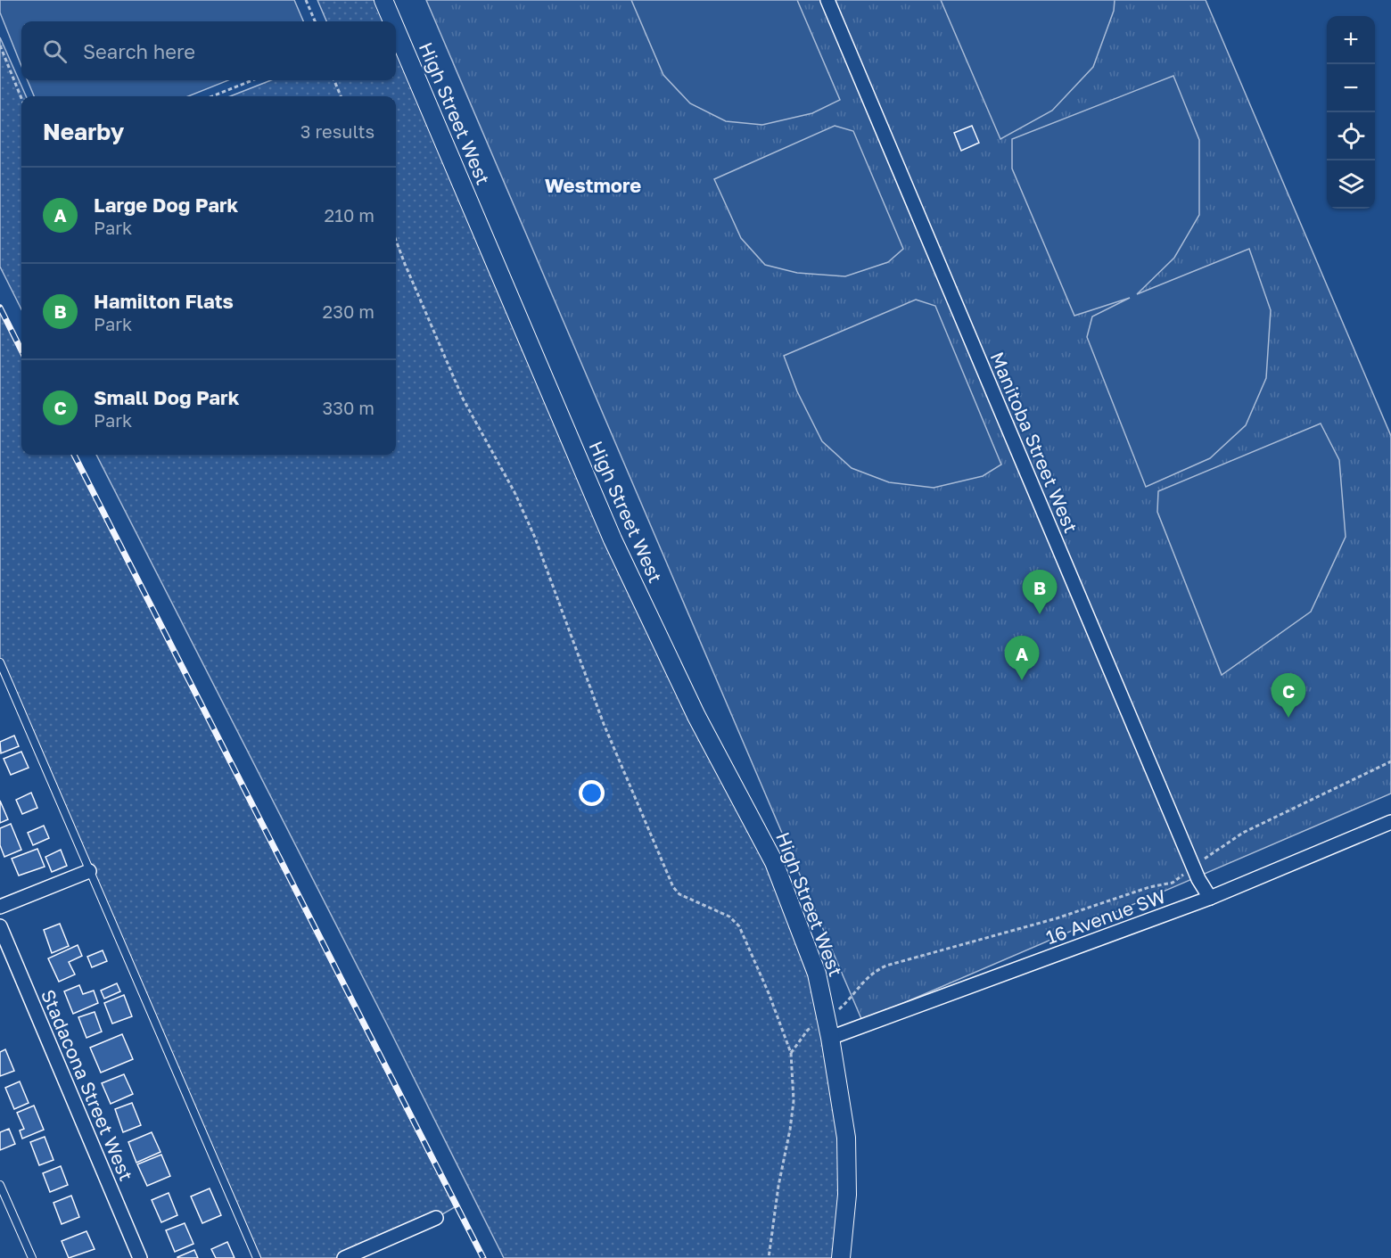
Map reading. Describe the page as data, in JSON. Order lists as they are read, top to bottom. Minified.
{"streets":{"main road":["High Street West"],"street":["Manitoba Street West","16 Avenue SW","Stadacona Street West"]},"crossings":[["High Street West","16 Avenue SW"],["Manitoba Street West","16 Avenue SW"]],"districts":["Westmore"],"page":{"map_buttons":["+","−"],"search":"Search here","heading":["Nearby","3 results"],"list":[{"mark":"A","name":"Large Dog Park","note":"Park","value":"210 m"},{"mark":"B","name":"Hamilton Flats","note":"Park","value":"230 m"},{"mark":"C","name":"Small Dog Park","note":"Park","value":"330 m"}],"pins":["B","A","C"]}}
